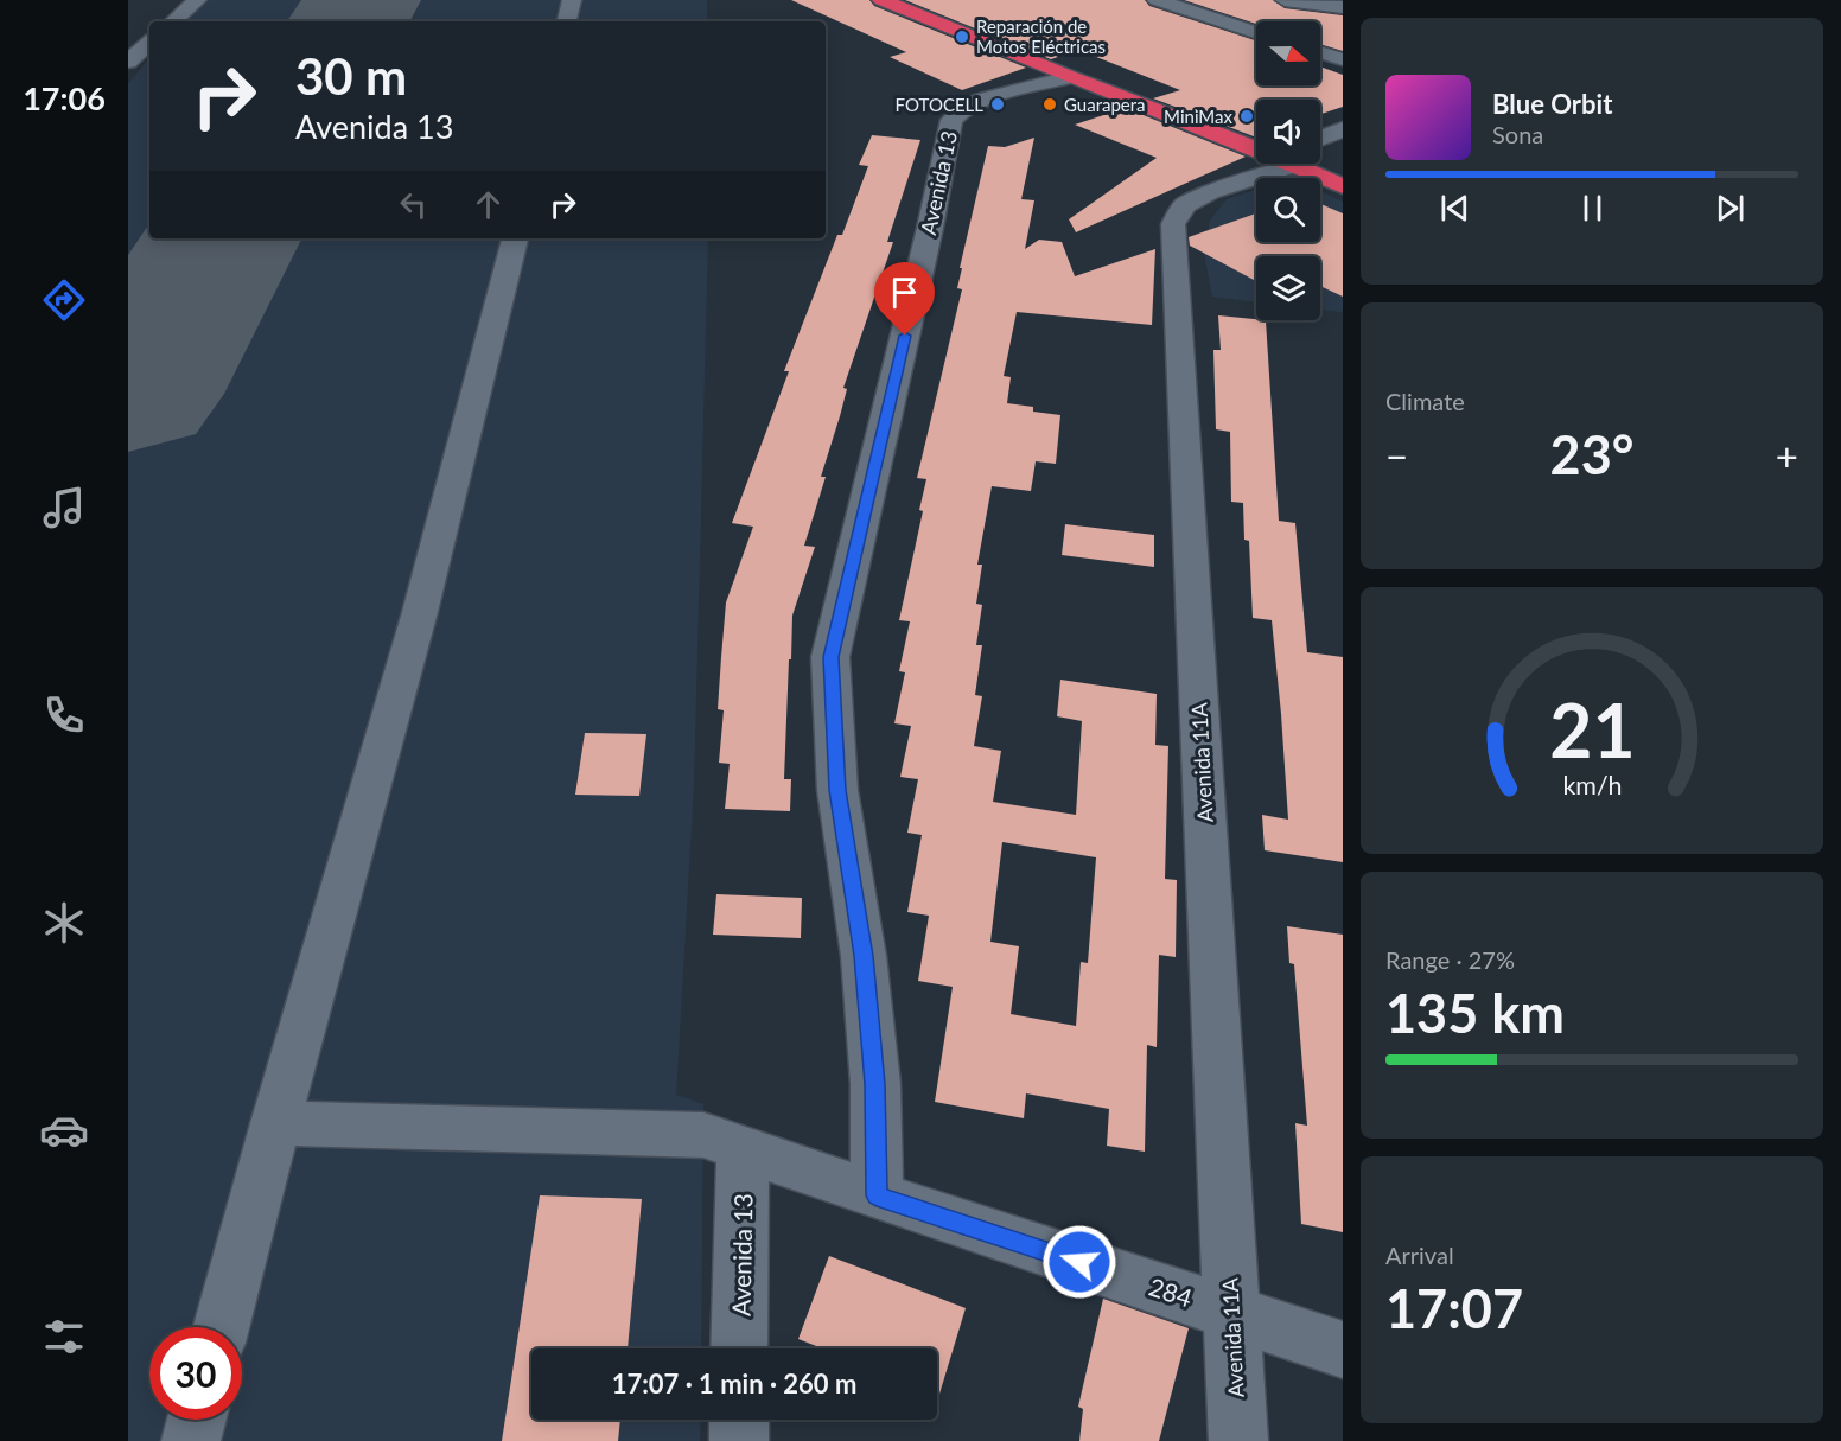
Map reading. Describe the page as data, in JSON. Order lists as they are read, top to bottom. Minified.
{"streets":{"street":["Avenida 13","Avenida 11A","284"]},"crossings":[["Avenida 13","284"],["Avenida 11A","284"]],"places":["Reparación de Motos Eléctricas","FOTOCELL","Guarapera","MiniMax"],"north":"right","page":{"tabs":"17:06","turn":["30 m","Avenida 13"],"song":["Blue Orbit","Sona"],"tile":["Climate",["Range · 27%","135 km"],["Arrival","17:07"]],"heat":["−","23°","+"],"limit":"30","trip":"17:07 · 1 min · 260 m","gauge":["21","km/h"]}}
